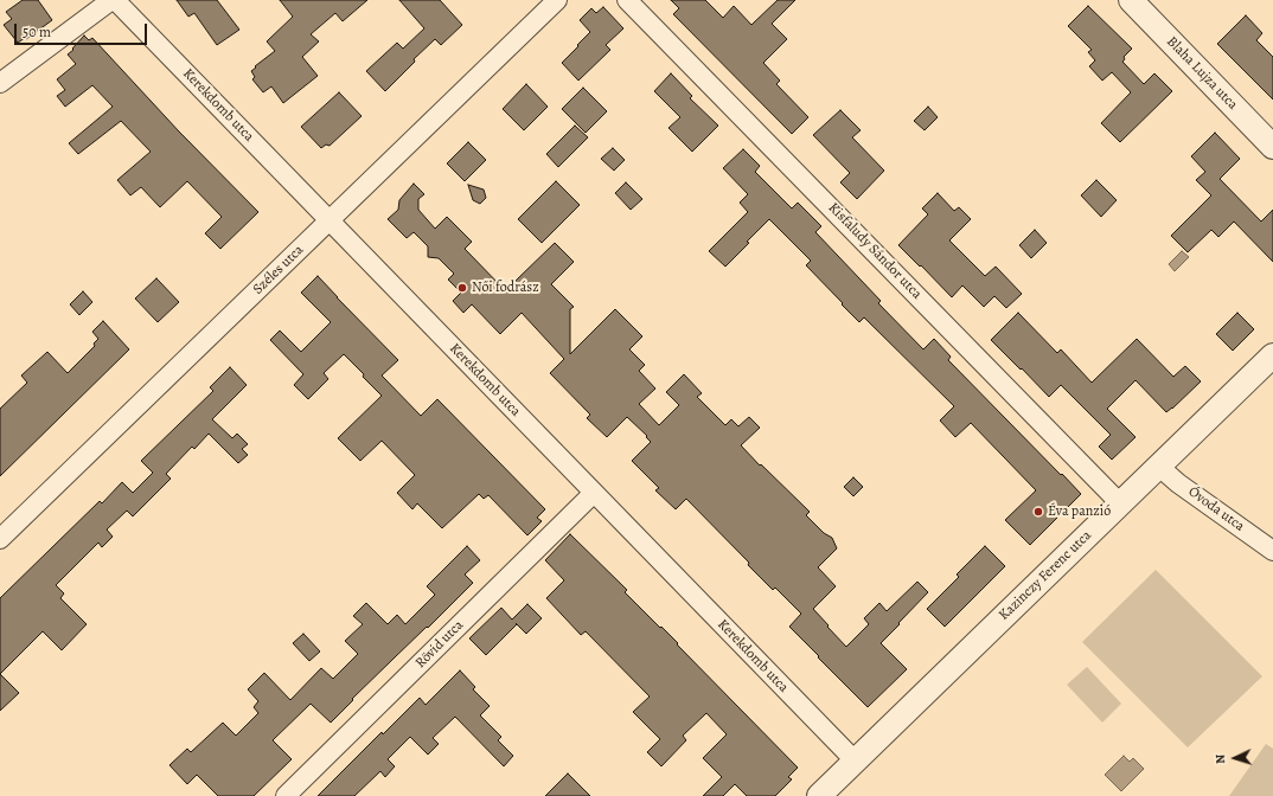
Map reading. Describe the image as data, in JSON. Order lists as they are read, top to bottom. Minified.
{"streets":{"street":["Blaha Lujza utca","Kerekdomb utca","Kisfaludy Sándor utca","Széles utca","Óvoda utca","Kazinczy Ferenc utca","Rövid utca"]},"crossings":[["Kerekdomb utca","Széles utca"],["Kerekdomb utca","Kazinczy Ferenc utca"],["Kerekdomb utca","Rövid utca"],["Kisfaludy Sándor utca","Kazinczy Ferenc utca"],["Óvoda utca","Kazinczy Ferenc utca"]],"places":["Női fodrász","Éva panzió"],"scale_bar":"50 m","north":"left"}
